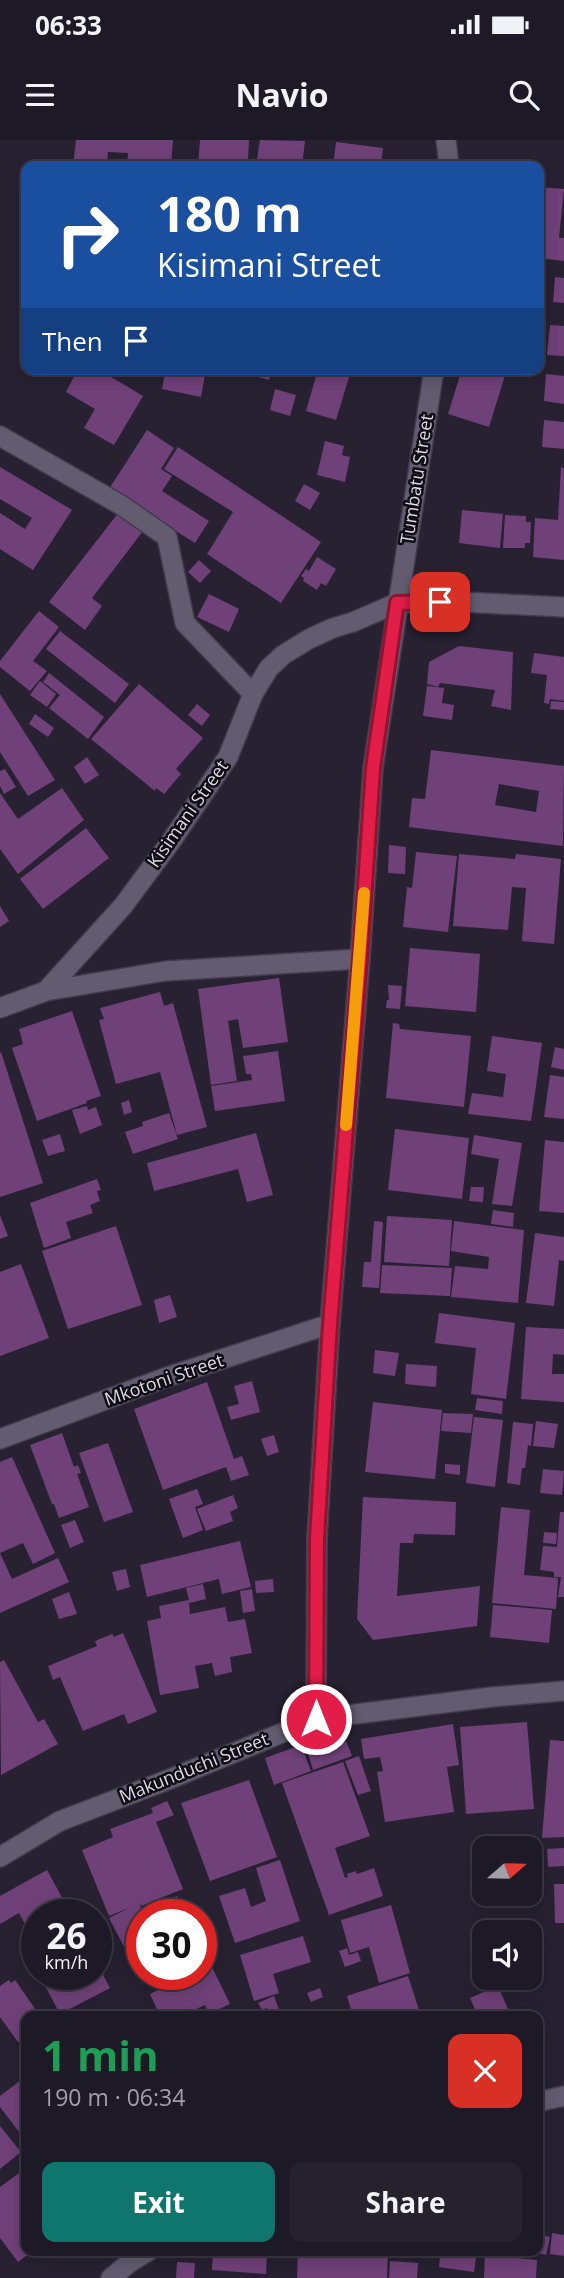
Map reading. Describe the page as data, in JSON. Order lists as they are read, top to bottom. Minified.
{"streets":{"street":["Tumbatu Street","Kisimani Street","Mkotoni Street","Makunduchi Street"]},"crossings":[["Tumbatu Street","Kisimani Street"],["Tumbatu Street","Mkotoni Street"],["Tumbatu Street","Makunduchi Street"]],"north":"right","page":{"status":"06:33","header":"Navio","turn":["180 m","Kisimani Street"],"then":"Then","speed":"26 km/h","limit":"30","heading":["1 min","190 m · 06:34"],"buttons":["Exit","Share"]}}
